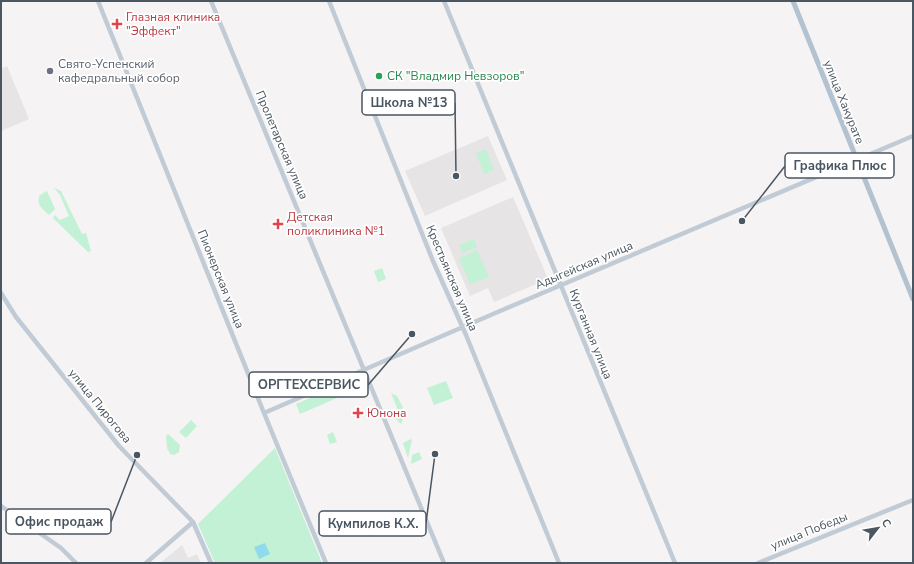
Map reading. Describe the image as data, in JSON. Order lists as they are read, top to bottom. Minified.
{"streets":{"main road":["улица Хакурате","Пролетарская улица","Адыгейская улица","Крестьянская улица","Пионерская улица","Курганная улица","улица Пирогова","улица Победы"]},"crossings":[["улица Хакурате","Адыгейская улица"],["Пролетарская улица","Адыгейская улица"],["Адыгейская улица","Крестьянская улица"],["Адыгейская улица","Пионерская улица"],["Адыгейская улица","Курганная улица"]],"places":{"health":["Глазная клиника \"Эффект\"","Детская поликлиника №1","Юнона"],"other":["Свято-Успенский кафедральный собор","СК \"Владмир Невзоров\"","Школа №13","Графика Плюс","ОРГТЕХСЕРВИС","Кумпилов К.Х.","Офис продаж"]},"north":"top right"}
